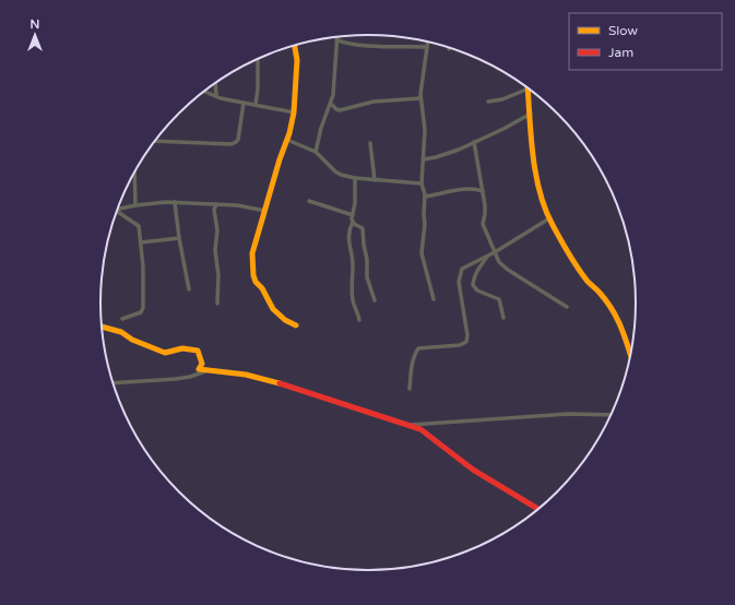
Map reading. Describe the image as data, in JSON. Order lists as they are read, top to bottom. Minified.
{"legend":["Slow","Jam"],"north":"top"}
